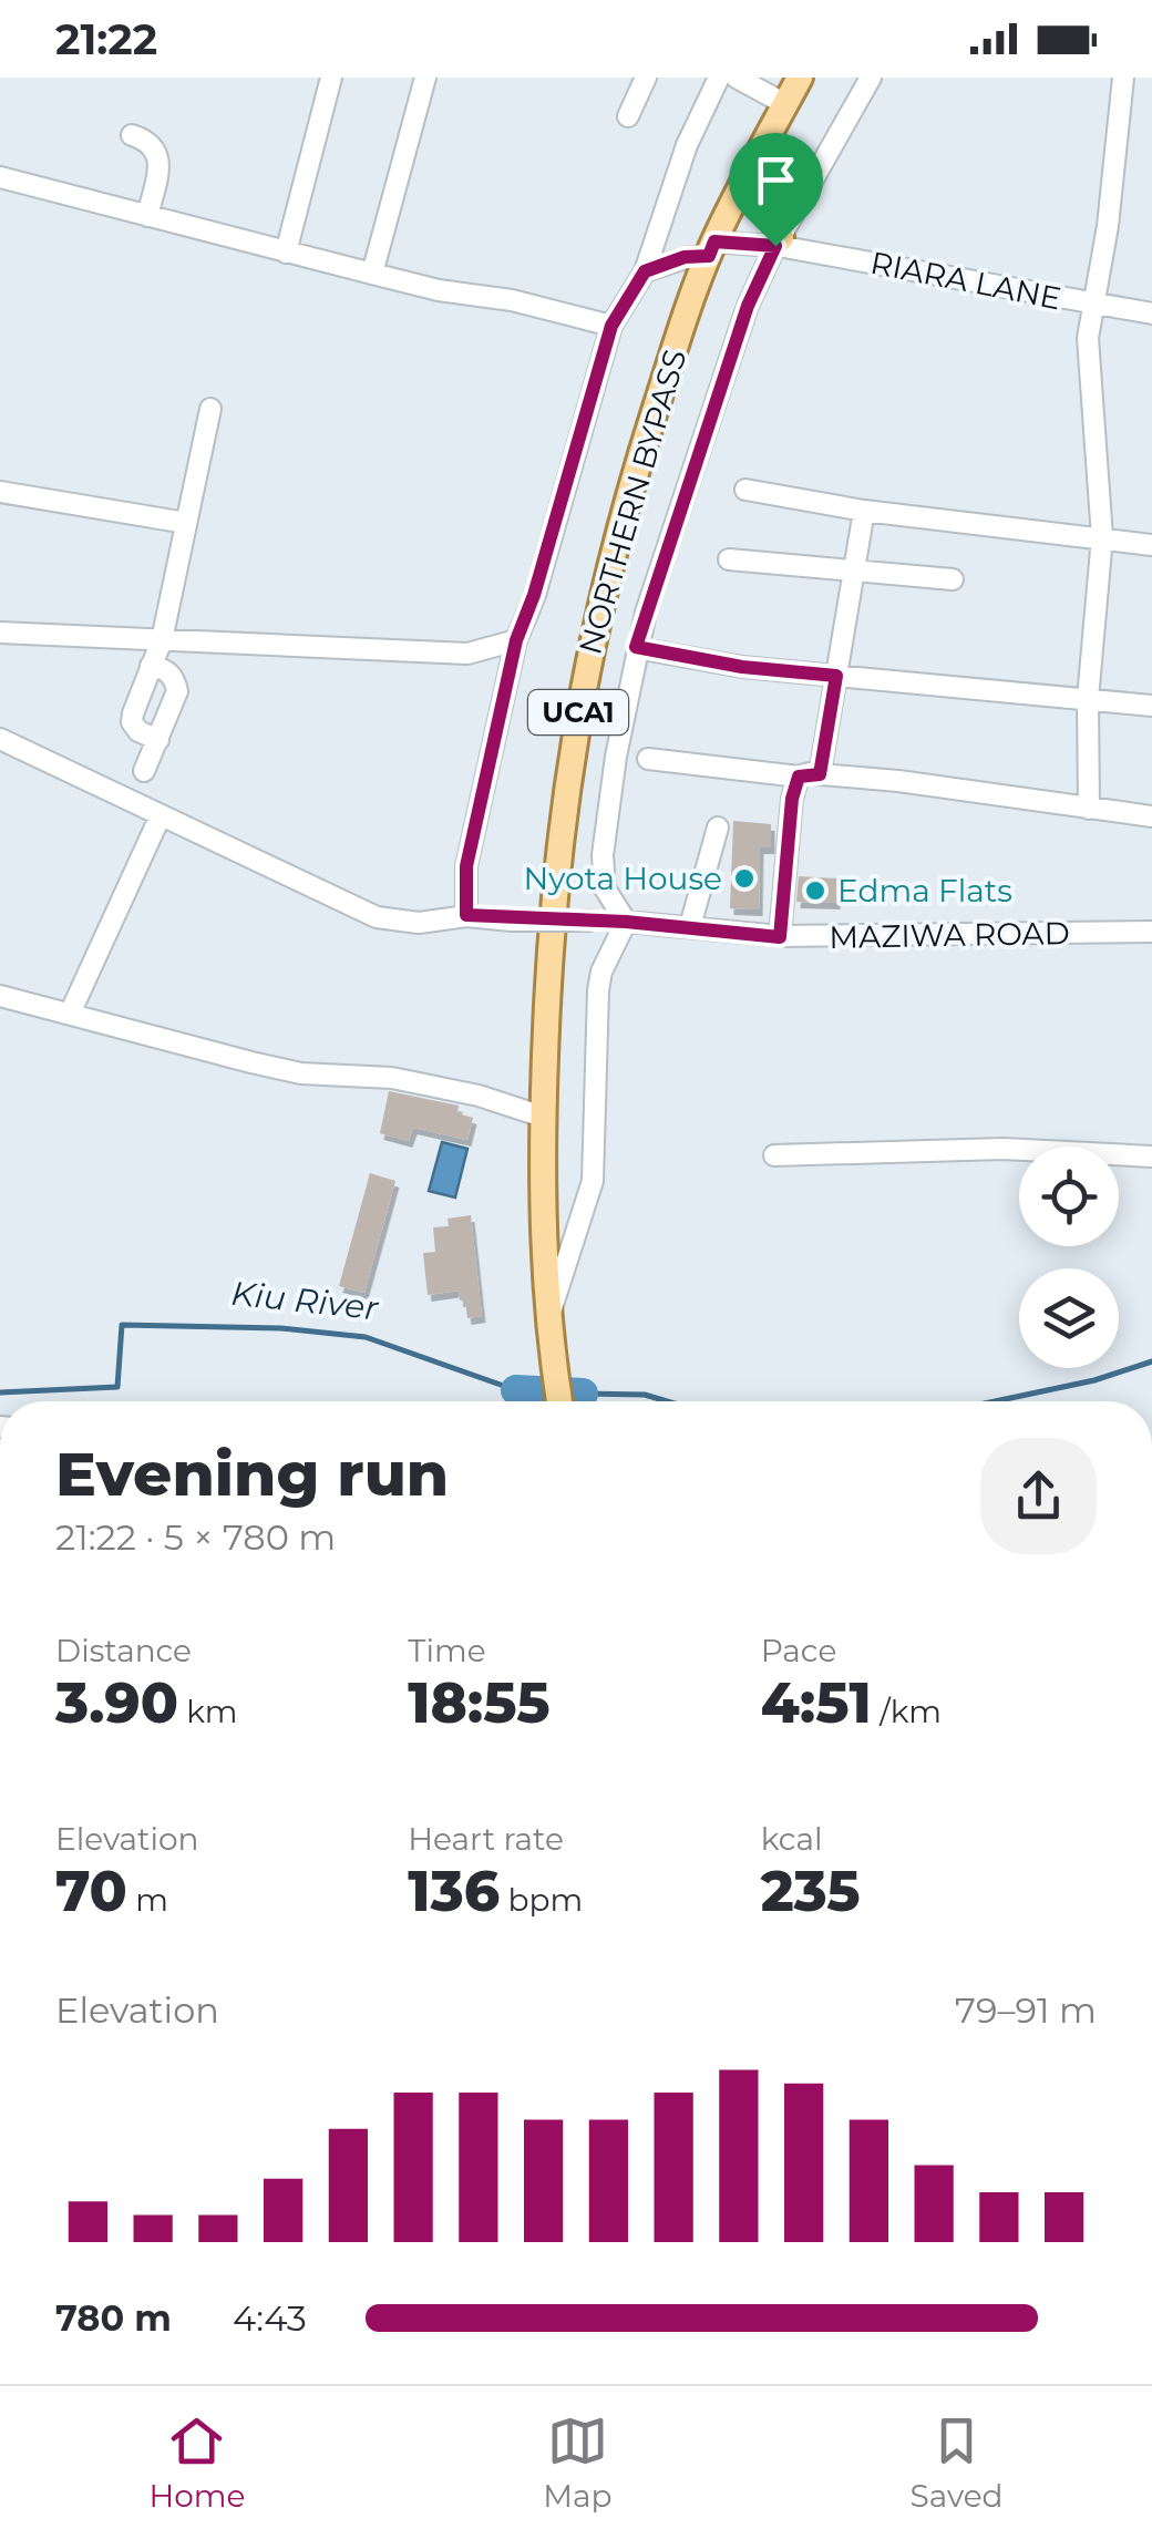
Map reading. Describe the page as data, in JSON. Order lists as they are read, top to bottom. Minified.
{"streets":{"main road":["NORTHERN BYPASS","UCA1"],"street":["RIARA LANE","MAZIWA ROAD"]},"crossings":[["RIARA LANE","NORTHERN BYPASS"]],"water":["Kiu River"],"places":["Nyota House","Edma Flats"],"page":{"status":"21:22","heading":["Evening run","21:22 · 5 × 780 m"],"stats":[["Distance","3.90 km"],["Time","18:55"],["Pace","4:51 /km"],["Elevation","70 m"],["Heart rate","136 bpm"],["kcal","235"]],"chart":["Elevation","79–91 m"],"list":[{"name":"780 m","note":"4:43"}],"tabs":["Home","Map","Saved"]}}
